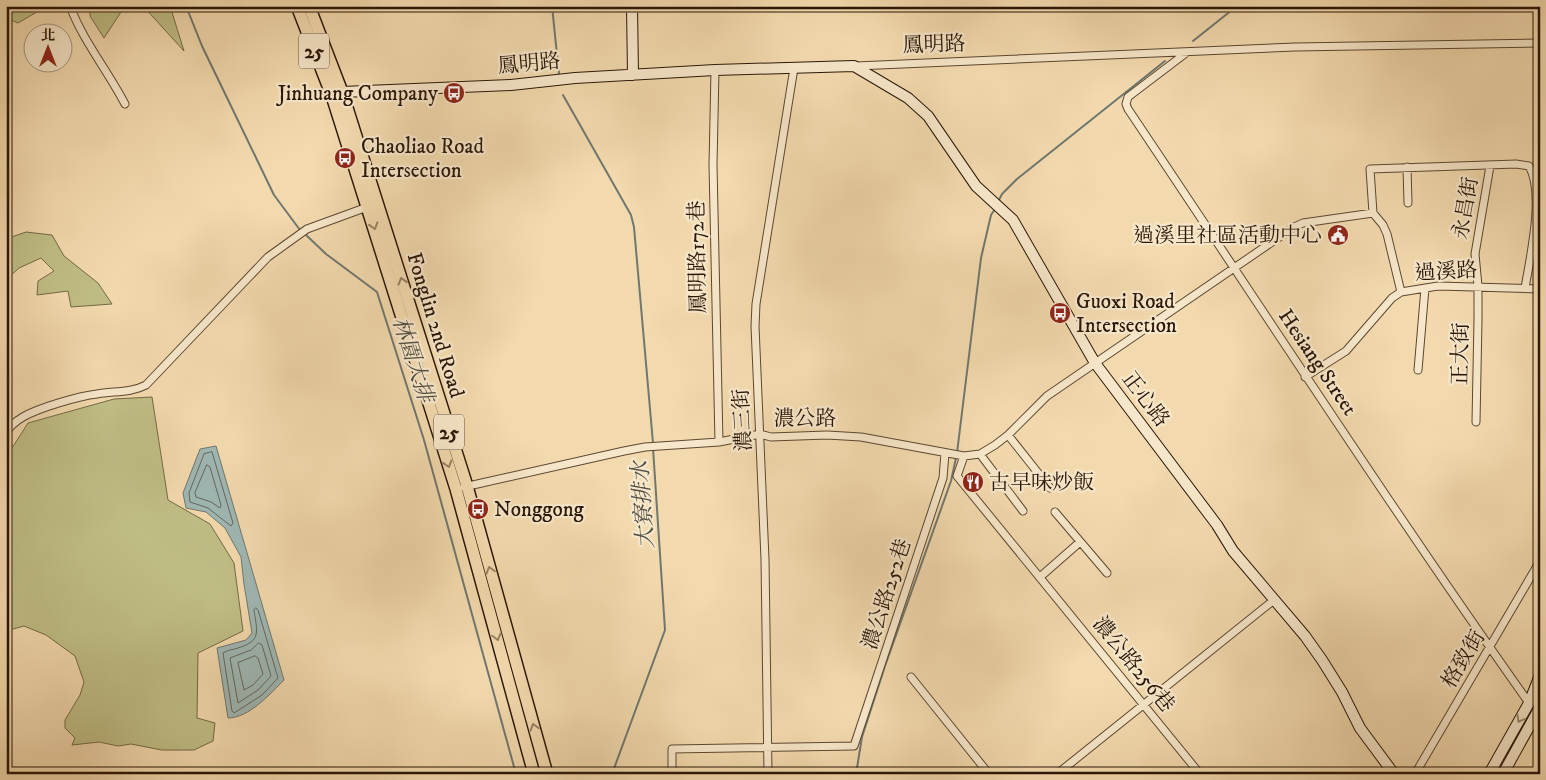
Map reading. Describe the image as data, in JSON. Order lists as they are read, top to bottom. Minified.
{"streets":{"main road":["25","Fonglin 2nd Road"],"street":["鳳明路","永昌街","鳳明路172巷","過溪路","正大街","Hesiang Street","正心路","濃公路","濃三街","濃公路252巷","格致街","濃公路256巷"]},"crossings":[["鳳明路","鳳明路172巷"],["鳳明路","Fonglin 2nd Road"],["鳳明路","Hesiang Street"],["鳳明路","正心路"],["鳳明路","濃三街"],["永昌街","過溪路"],["永昌街","正大街"],["鳳明路172巷","濃公路"],["過溪路","正大街"],["Fonglin 2nd Road","濃公路"],["Hesiang Street","格致街"],["正心路","濃公路"],["濃公路","濃三街"],["濃公路","濃公路252巷"],["濃公路","濃公路256巷"],["濃三街","濃公路252巷"]],"water":["林園大排","大寮排水"],"places":{"bus stop":["Jinhuang Company","Chaoliao Road Intersection","Guoxi Road Intersection","Nonggong"],"public building":["過溪里社區活動中心"],"restaurant":["古早味炒飯"]},"north":"top"}
